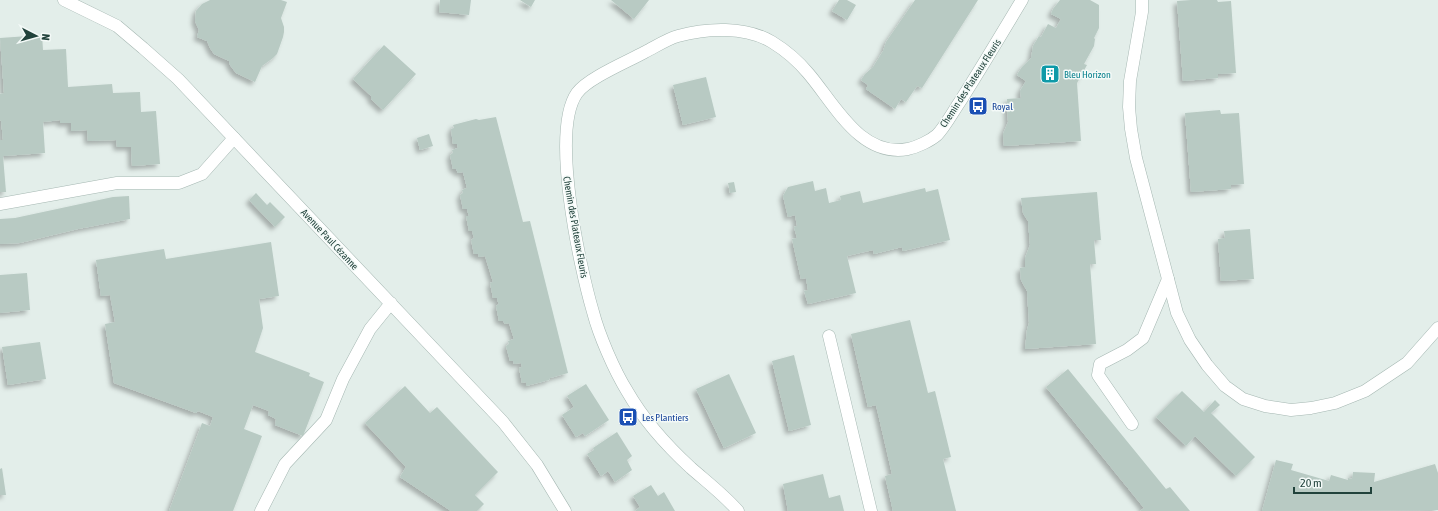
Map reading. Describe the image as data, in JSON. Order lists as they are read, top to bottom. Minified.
{"streets":{"street":["Chemin des Plateaux Fleuris","Avenue Paul Cézanne"]},"places":{"building":["Bleu Horizon"],"bus stop":["Royal","Les Plantiers"]},"scale_bar":"20 m","north":"right"}
